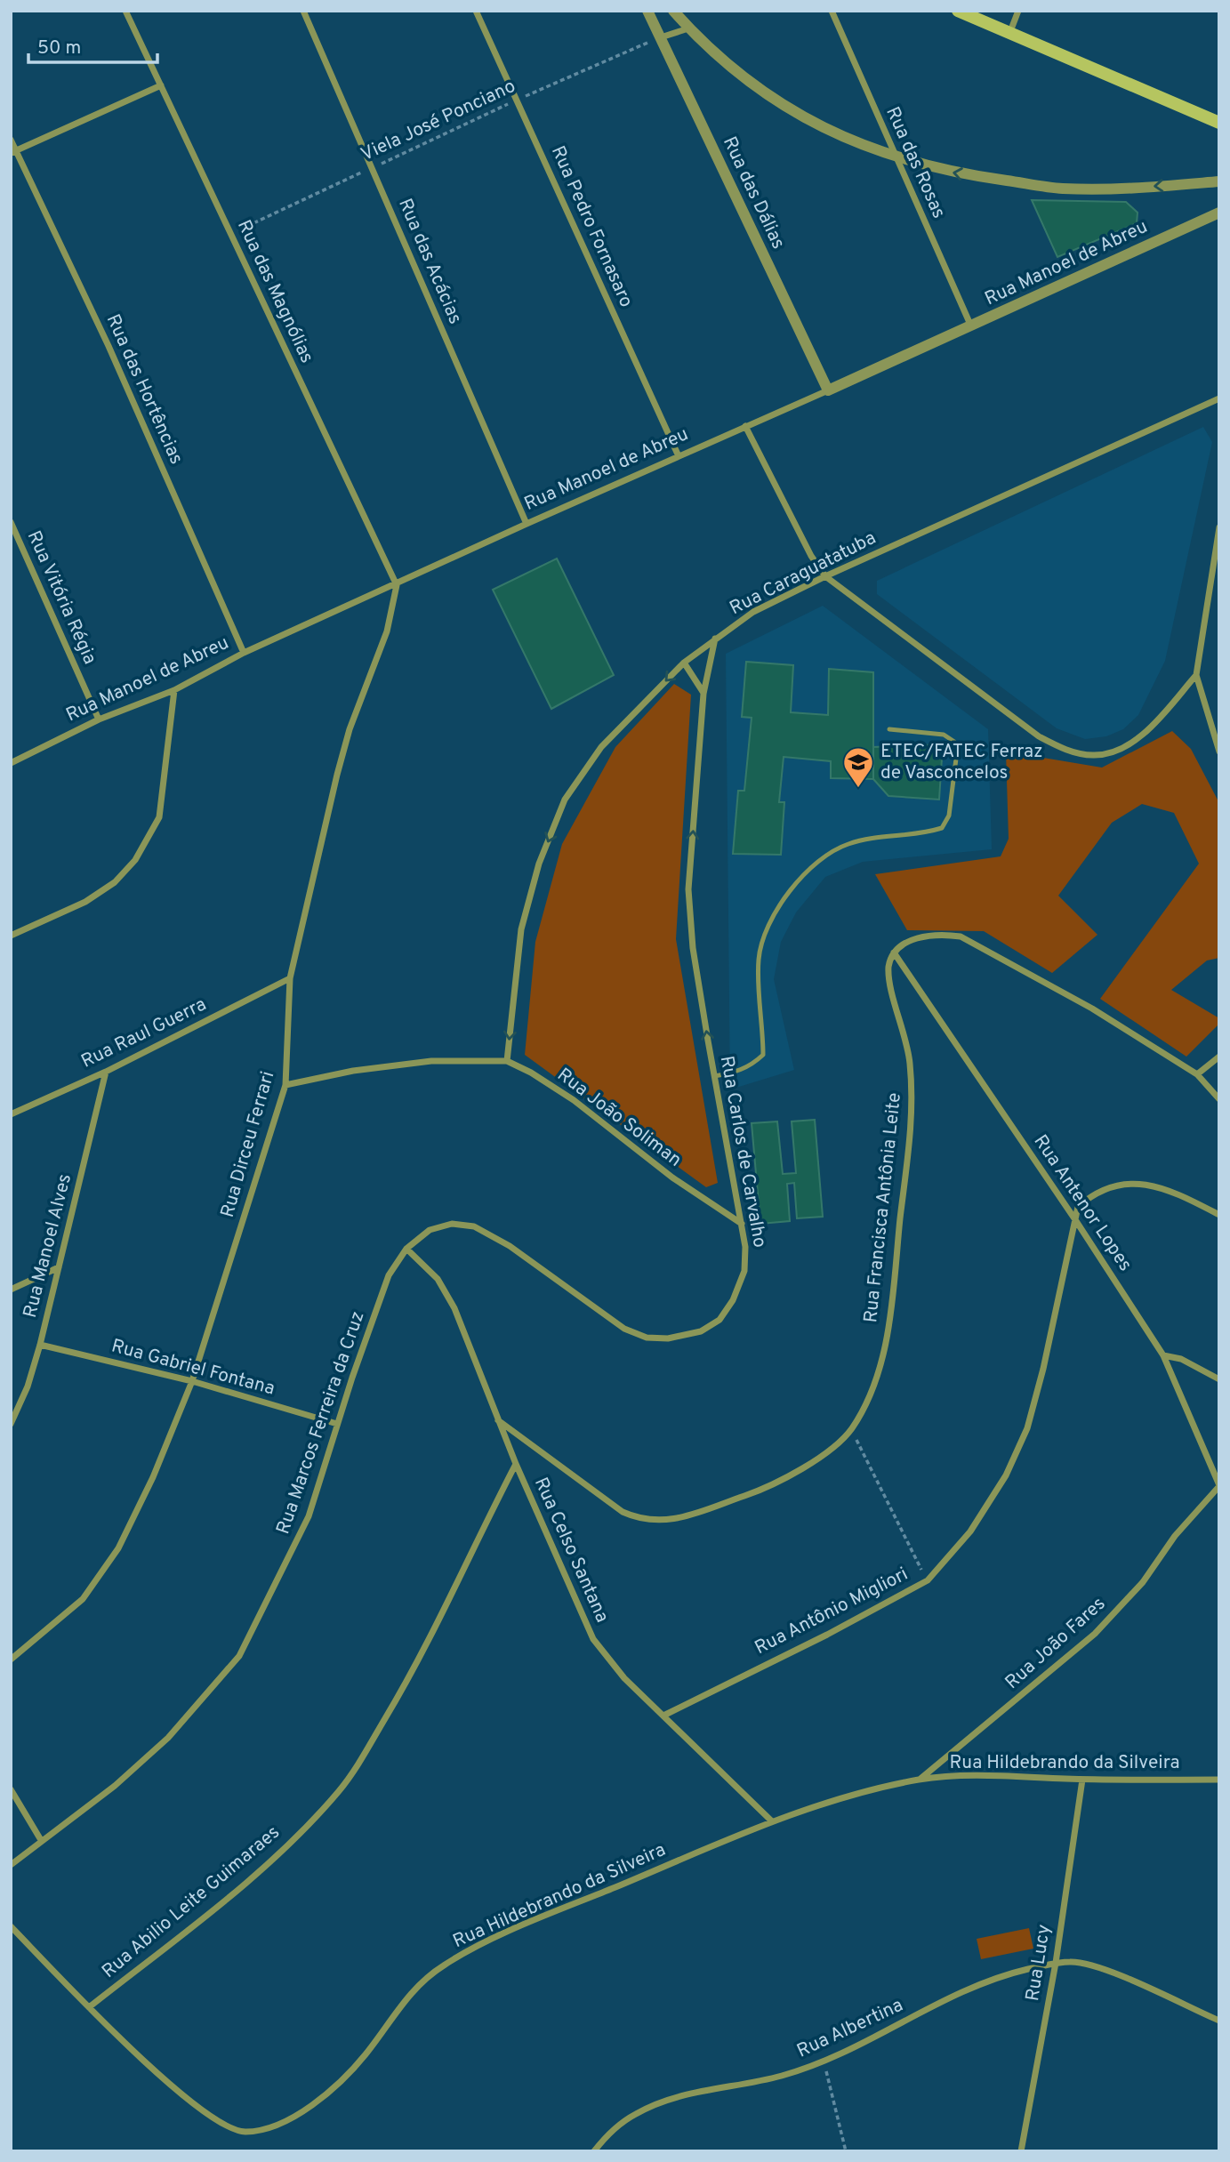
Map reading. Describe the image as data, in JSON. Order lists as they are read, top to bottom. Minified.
{"streets":{"street":["Rua das Rosas","Rua das Dálias","Rua Pedro Fornasaro","Rua das Acácias","Rua Manoel de Abreu","Rua das Magnólias","Rua das Hortências","Rua Caraguatatuba","Rua Vitória Régia","Rua Raul Guerra","Rua João Soliman","Rua Dirceu Ferrari","Rua Carlos de Carvalho","Rua Antenor Lopes","Rua Francisca Antônia Leite","Rua Manoel Alves","Rua Gabriel Fontana","Rua Marcos Ferreira da Cruz","Rua Celso Santana","Rua Antônio Migliori","Rua João Fares","Rua Hildebrando da Silveira","Rua Abilio Leite Guimaraes","Rua Lucy","Rua Albertina"],"path":["Viela José Ponciano"]},"crossings":[["Viela José Ponciano","Rua das Dálias"],["Viela José Ponciano","Rua Pedro Fornasaro"],["Viela José Ponciano","Rua das Acácias"],["Viela José Ponciano","Rua das Magnólias"],["Rua das Rosas","Rua Manoel de Abreu"],["Rua das Dálias","Rua Manoel de Abreu"],["Rua Pedro Fornasaro","Rua Manoel de Abreu"],["Rua das Acácias","Rua Manoel de Abreu"],["Rua Manoel de Abreu","Rua das Magnólias"],["Rua Manoel de Abreu","Rua das Hortências"],["Rua Manoel de Abreu","Rua Vitória Régia"],["Rua Manoel de Abreu","Rua Dirceu Ferrari"],["Rua das Magnólias","Rua Dirceu Ferrari"],["Rua Caraguatatuba","Rua João Soliman"],["Rua Caraguatatuba","Rua Carlos de Carvalho"],["Rua Raul Guerra","Rua Dirceu Ferrari"],["Rua Raul Guerra","Rua Manoel Alves"],["Rua João Soliman","Rua Dirceu Ferrari"],["Rua João Soliman","Rua Carlos de Carvalho"],["Rua Dirceu Ferrari","Rua Gabriel Fontana"],["Rua Carlos de Carvalho","Rua Marcos Ferreira da Cruz"],["Rua Antenor Lopes","Rua Francisca Antônia Leite"],["Rua Antenor Lopes","Rua Antônio Migliori"],["Rua Antenor Lopes","Rua João Fares"],["Rua Francisca Antônia Leite","Rua Celso Santana"],["Rua Manoel Alves","Rua Gabriel Fontana"],["Rua Gabriel Fontana","Rua Marcos Ferreira da Cruz"],["Rua Marcos Ferreira da Cruz","Rua Celso Santana"],["Rua Celso Santana","Rua Antônio Migliori"],["Rua Celso Santana","Rua Hildebrando da Silveira"],["Rua Celso Santana","Rua Abilio Leite Guimaraes"],["Rua João Fares","Rua Hildebrando da Silveira"],["Rua Hildebrando da Silveira","Rua Abilio Leite Guimaraes"],["Rua Hildebrando da Silveira","Rua Lucy"],["Rua Lucy","Rua Albertina"]],"one_way":["Rua Caraguatatuba","Rua Carlos de Carvalho"],"places":{"school or university":["ETEC/FATEC Ferraz de Vasconcelos"]},"scale_bar":"50 m"}
